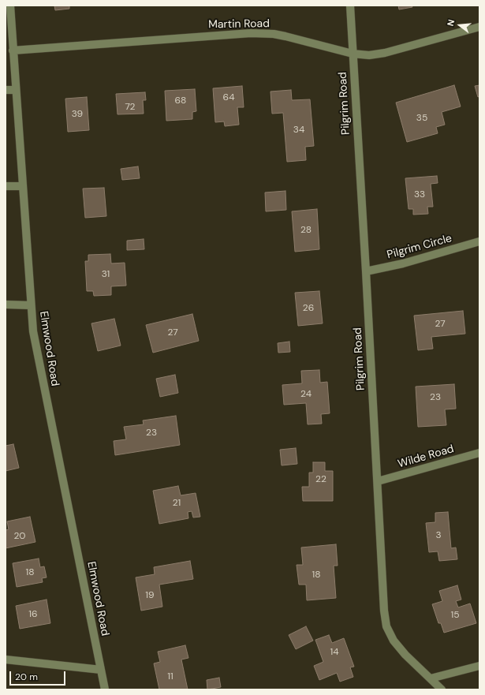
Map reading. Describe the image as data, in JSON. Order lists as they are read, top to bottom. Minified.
{"streets":{"street":["Martin Road","Pilgrim Road","Pilgrim Circle","Elmwood Road","Wilde Road"]},"crossings":[["Martin Road","Pilgrim Road"],["Martin Road","Elmwood Road"],["Pilgrim Road","Pilgrim Circle"],["Pilgrim Road","Wilde Road"]],"house_numbers":["64","68","72","39","35","34","33","28","31","26","27","27","24","23","23","22","21","3","20","18","18","19","16","15","14","11"],"scale_bar":"20 m","north":"left"}
